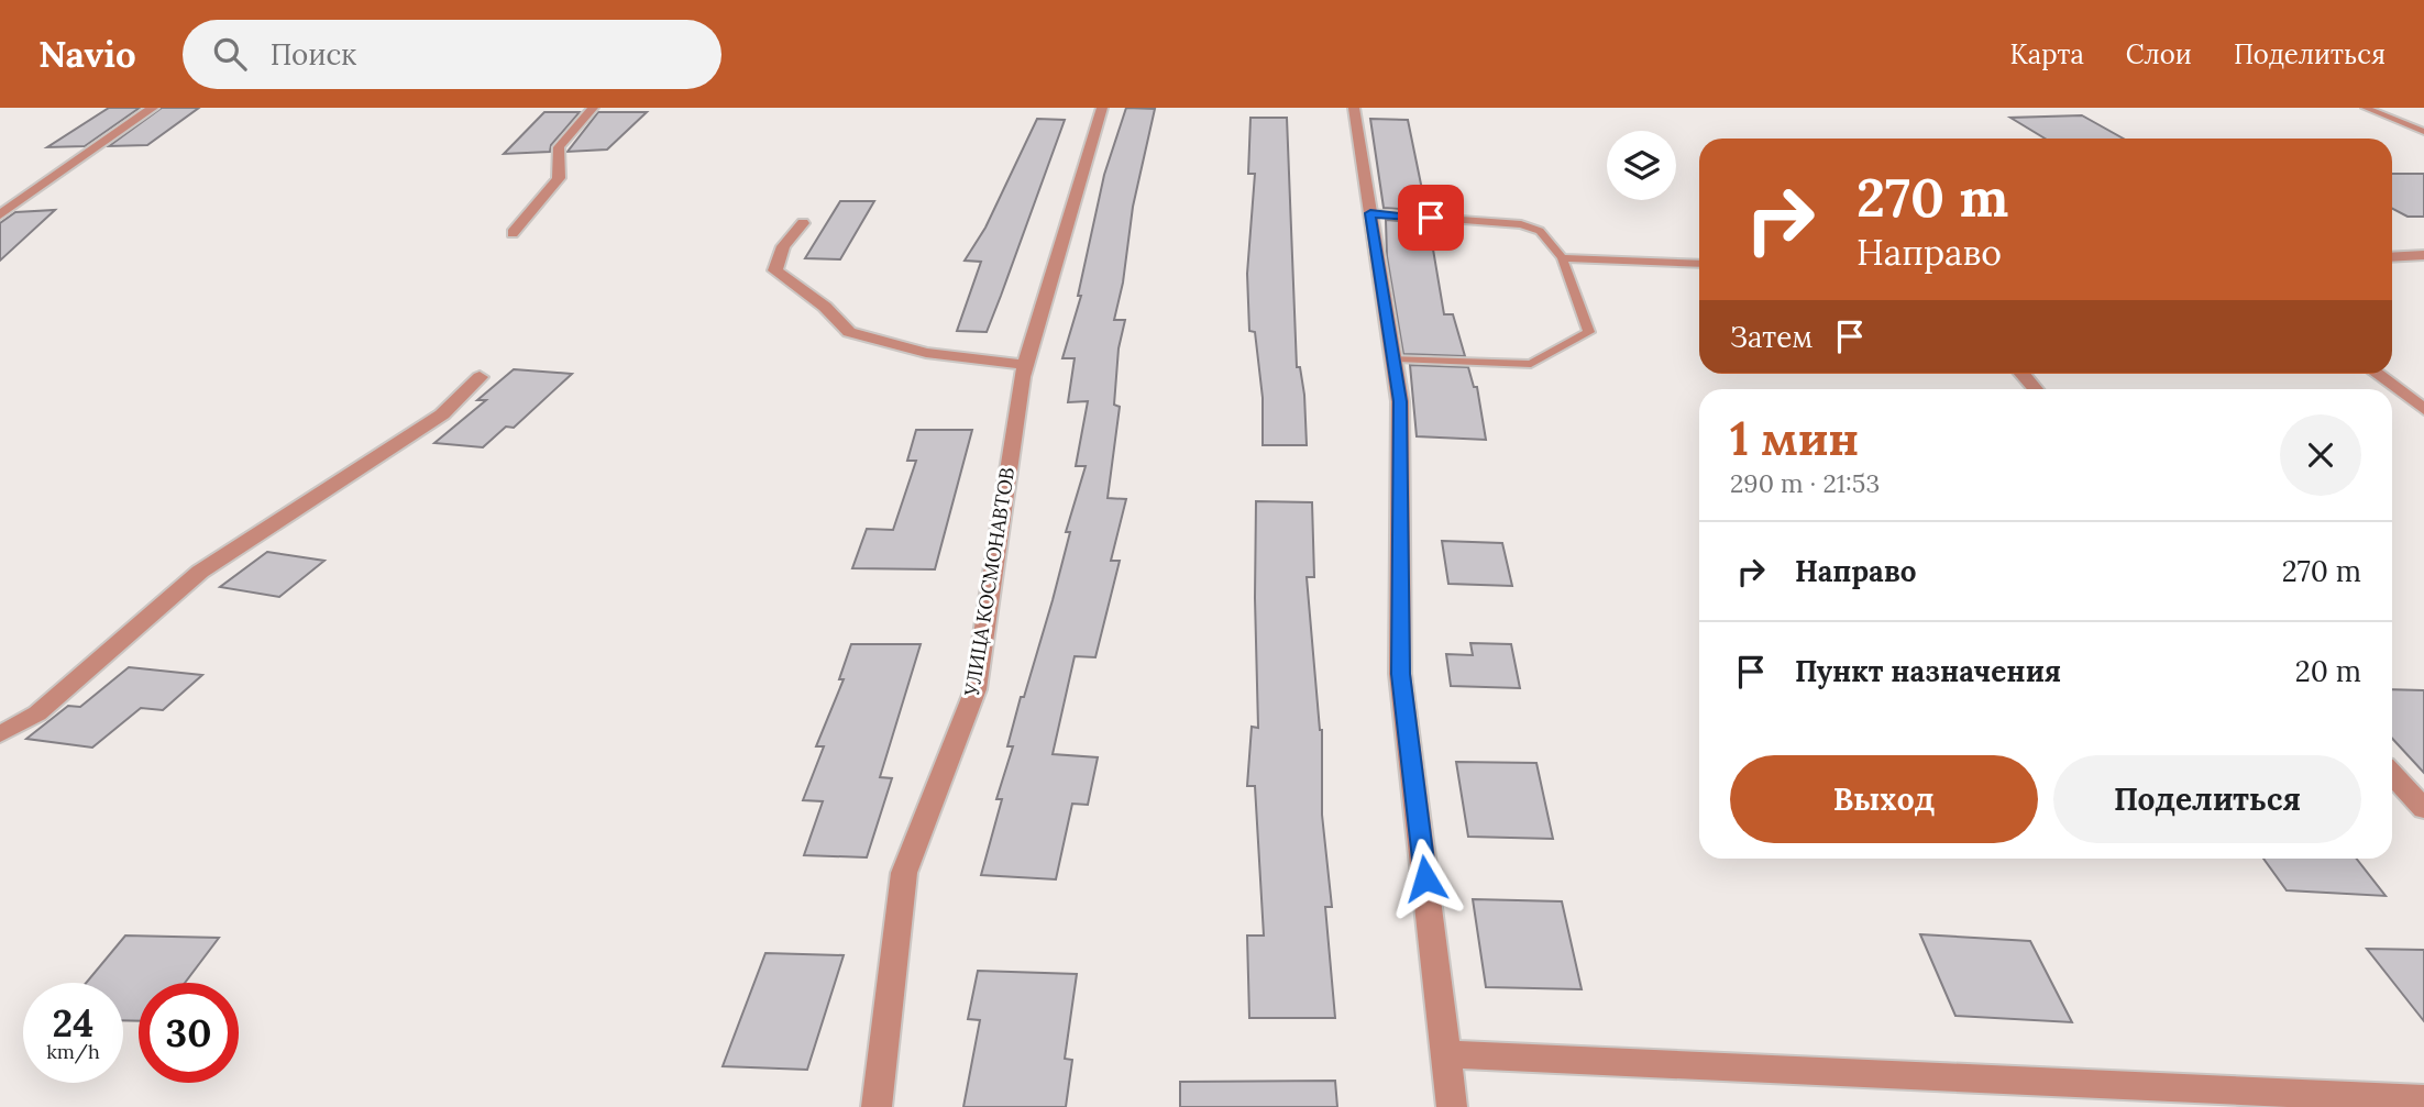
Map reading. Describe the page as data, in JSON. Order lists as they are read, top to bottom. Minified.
{"streets":{"street":["УЛИЦА КОСМОНАВТОВ"]},"page":{"header":"Navio","search":"Поиск","nav":["Карта","Слои","Поделиться"],"turn":["270 m","Направо"],"then":"Затем","heading":["1 мин","290 m · 21:53"],"list":[{"name":"Направо","value":"270 m"},{"name":"Пункт назначения","value":"20 m"}],"buttons":["Выход","Поделиться"],"speed":"24 km/h","limit":"30"}}
